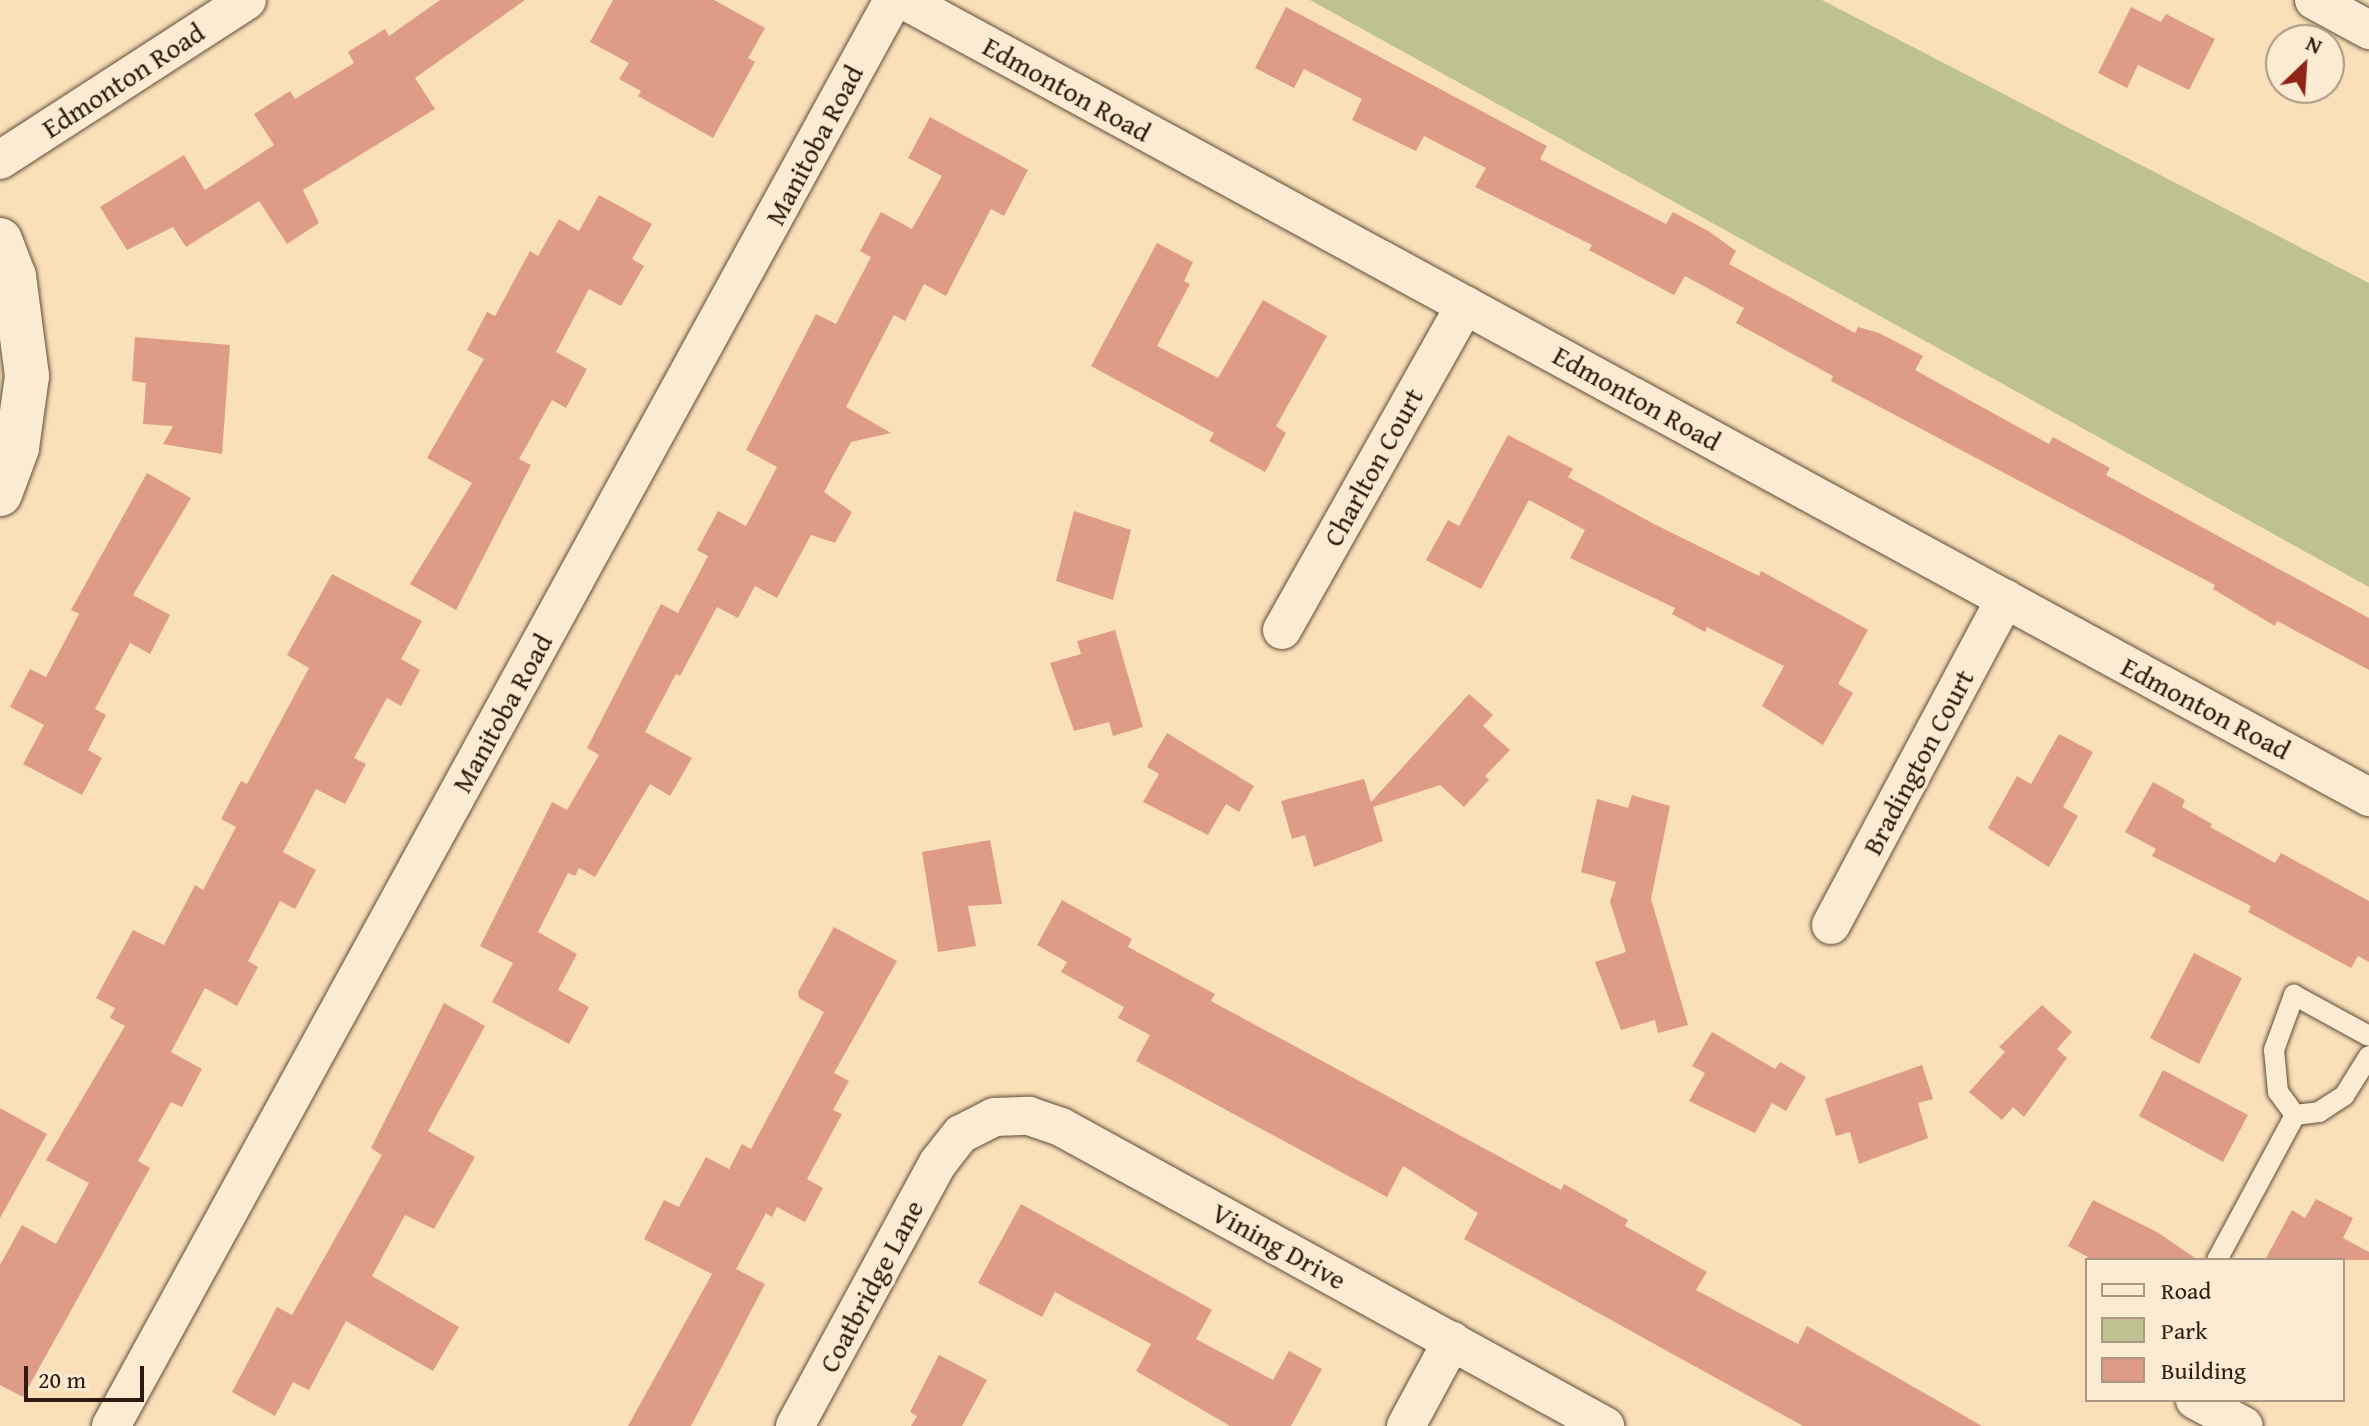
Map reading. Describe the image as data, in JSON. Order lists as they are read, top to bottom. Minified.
{"streets":{"street":["Edmonton Road","Manitoba Road","Charlton Court","Bradington Court","Vining Drive","Coatbridge Lane"]},"crossings":[["Edmonton Road","Charlton Court"],["Edmonton Road","Bradington Court"],["Vining Drive","Coatbridge Lane"]],"legend":["Road","Park","Building"],"scale_bar":"20 m","north":"top right"}
